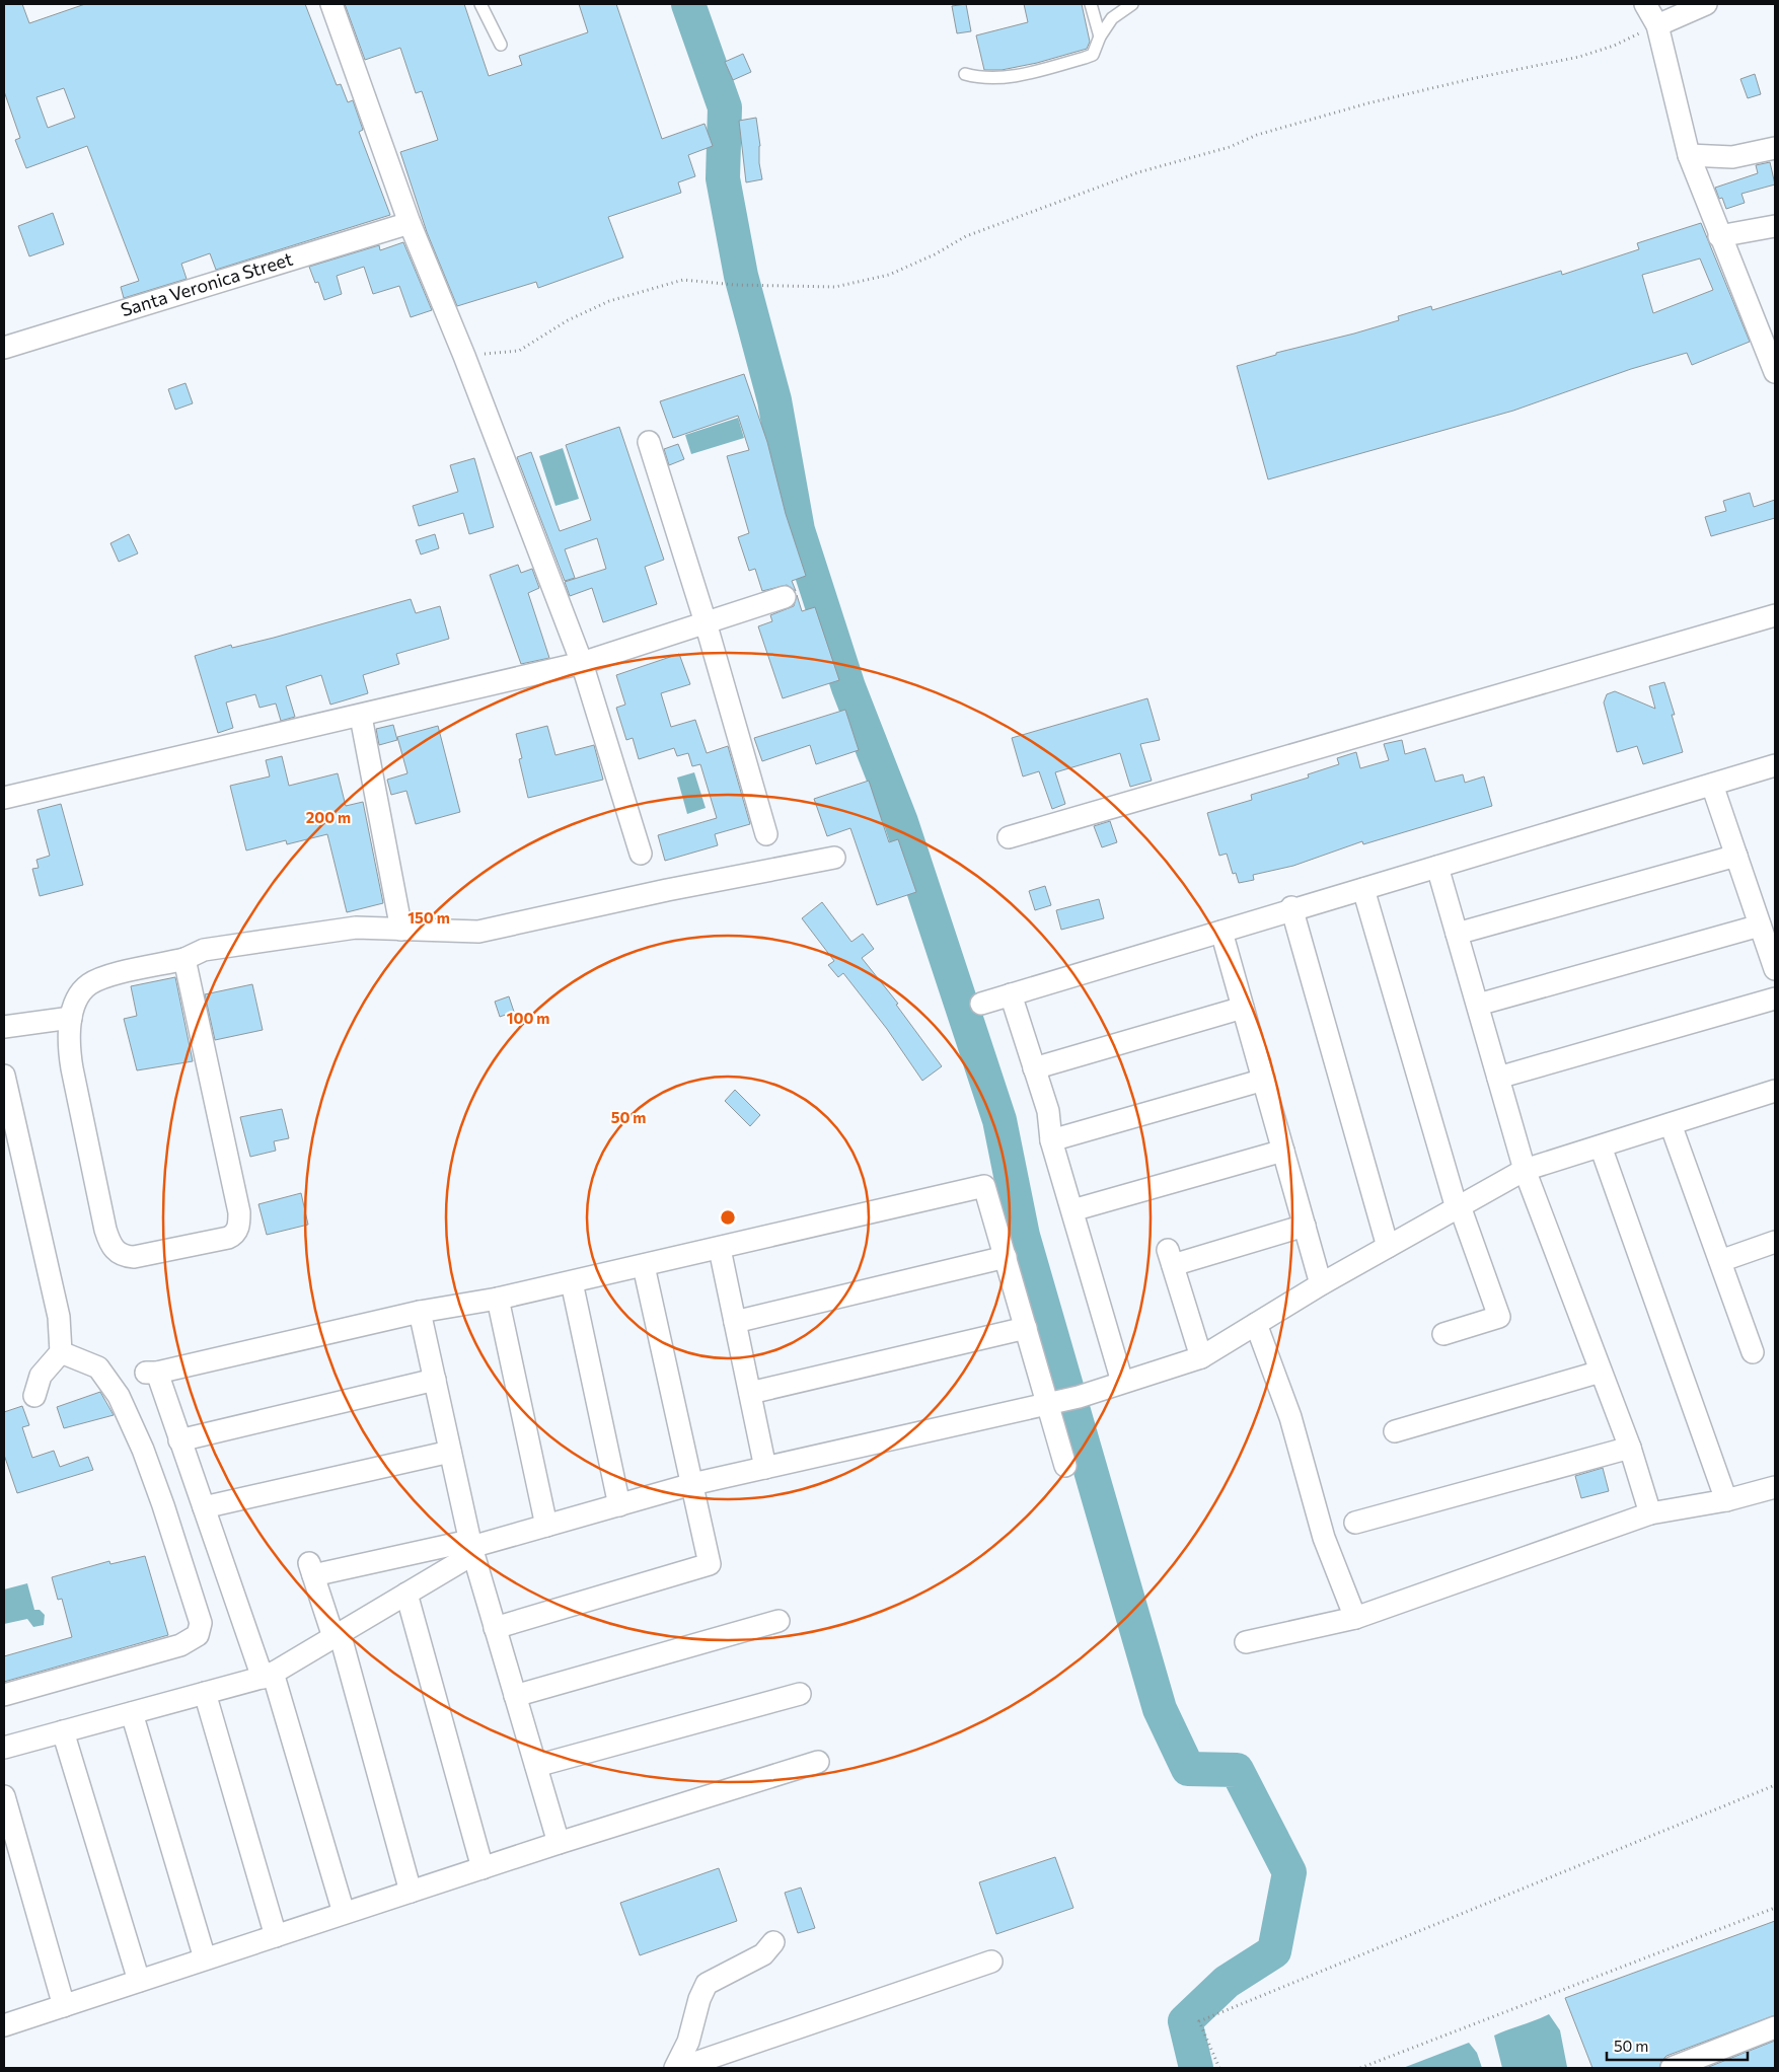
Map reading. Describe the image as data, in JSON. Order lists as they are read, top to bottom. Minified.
{"streets":{"street":["Santa Veronica Street"]},"scale_bar":"50 m","rings":["200 m","150 m","100 m","50 m"]}
